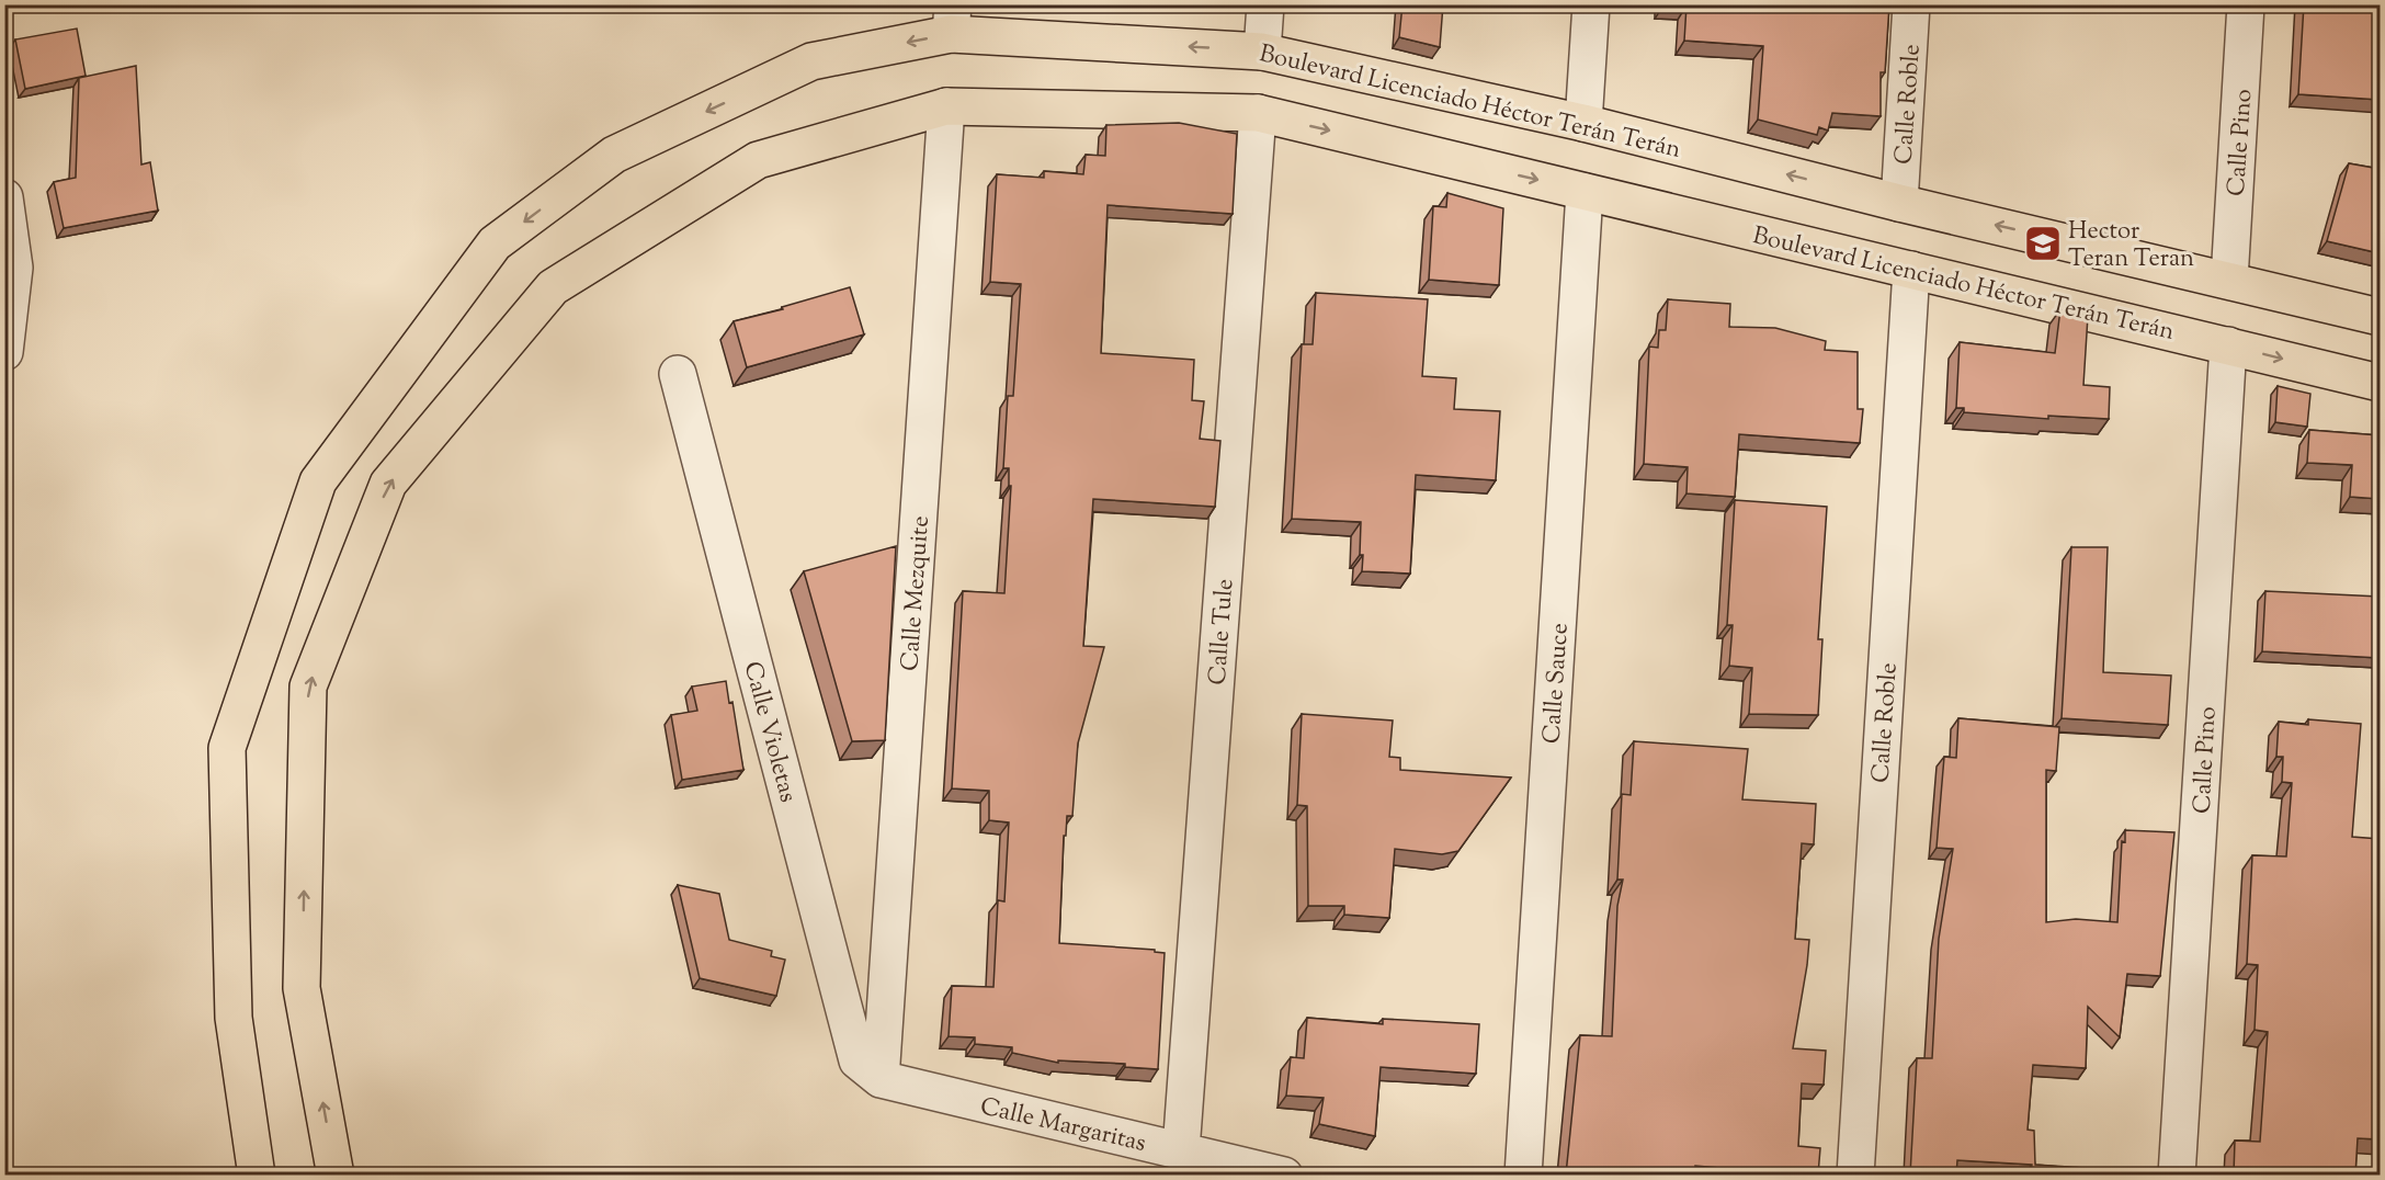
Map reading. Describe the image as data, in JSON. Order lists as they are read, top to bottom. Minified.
{"streets":{"main road":["Boulevard Licenciado Héctor Terán Terán"],"street":["Calle Roble","Calle Pino","Calle Mezquite","Calle Tule","Calle Sauce","Calle Violetas","Calle Margaritas"]},"crossings":[["Boulevard Licenciado Héctor Terán Terán","Calle Roble"],["Boulevard Licenciado Héctor Terán Terán","Calle Pino"],["Boulevard Licenciado Héctor Terán Terán","Calle Mezquite"],["Boulevard Licenciado Héctor Terán Terán","Calle Tule"],["Boulevard Licenciado Héctor Terán Terán","Calle Sauce"],["Calle Mezquite","Calle Violetas"],["Calle Mezquite","Calle Margaritas"],["Calle Tule","Calle Margaritas"],["Calle Violetas","Calle Margaritas"]],"places":{"school or university":["Hector Teran Teran"]}}
